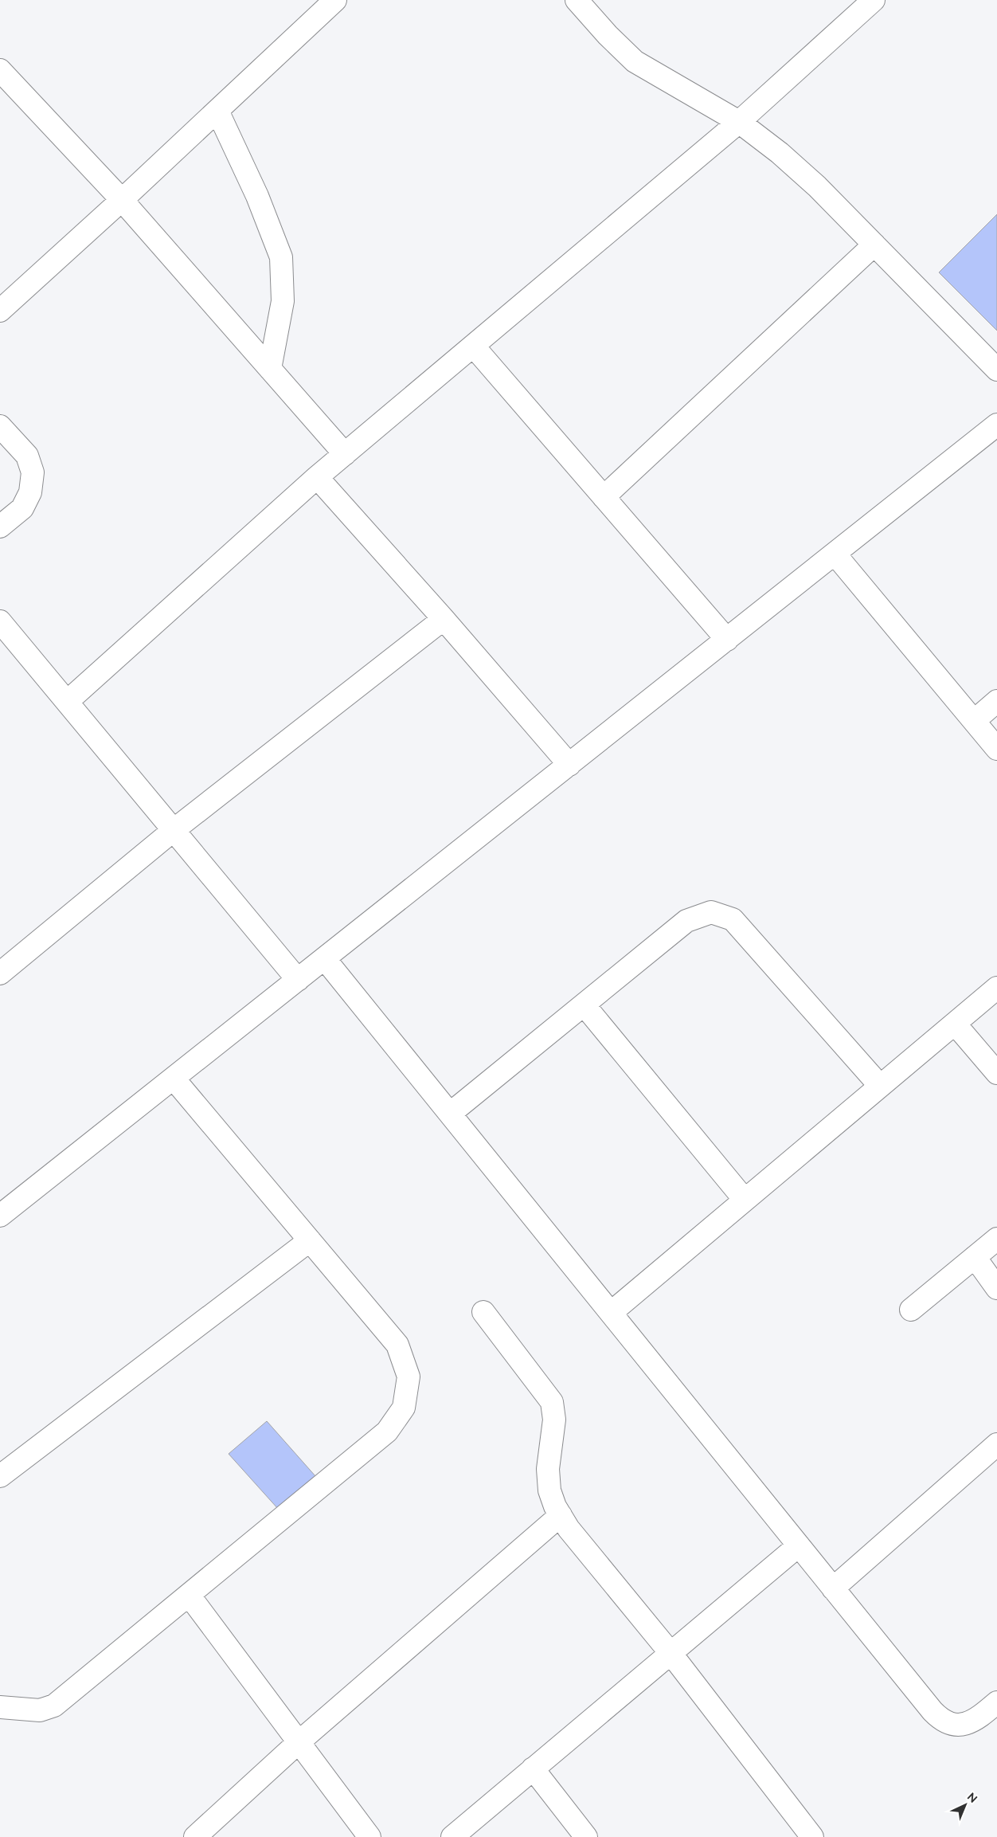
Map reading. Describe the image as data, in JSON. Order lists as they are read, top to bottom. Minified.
{"north":"top right"}
